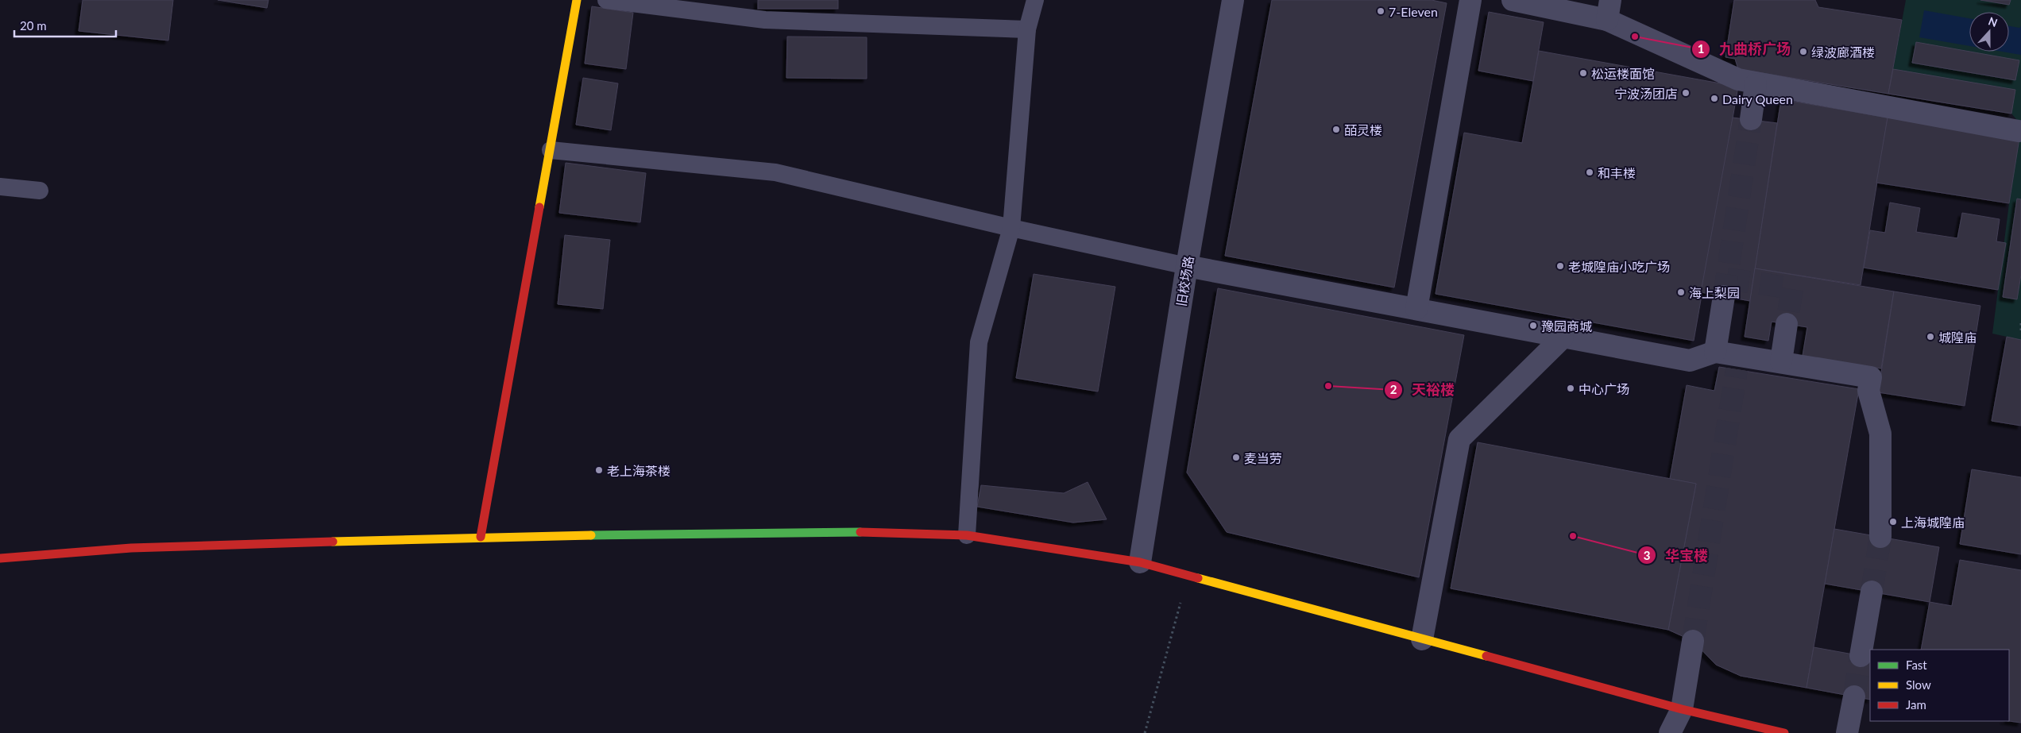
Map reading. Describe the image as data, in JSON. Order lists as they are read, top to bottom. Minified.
{"streets":{"street":["旧校场路"]},"places":["7-Eleven","九曲桥广场","绿波廊酒楼","松运楼面馆","宁波汤团店","Dairy Queen","皕灵楼","和丰楼","老城隍庙小吃广场","海上梨园","豫园商城","城隍庙","天裕楼","中心广场","麦当劳","老上海茶楼","上海城隍庙","华宝楼"],"legend":["Fast","Slow","Jam"],"scale_bar":"20 m","north":"top"}
